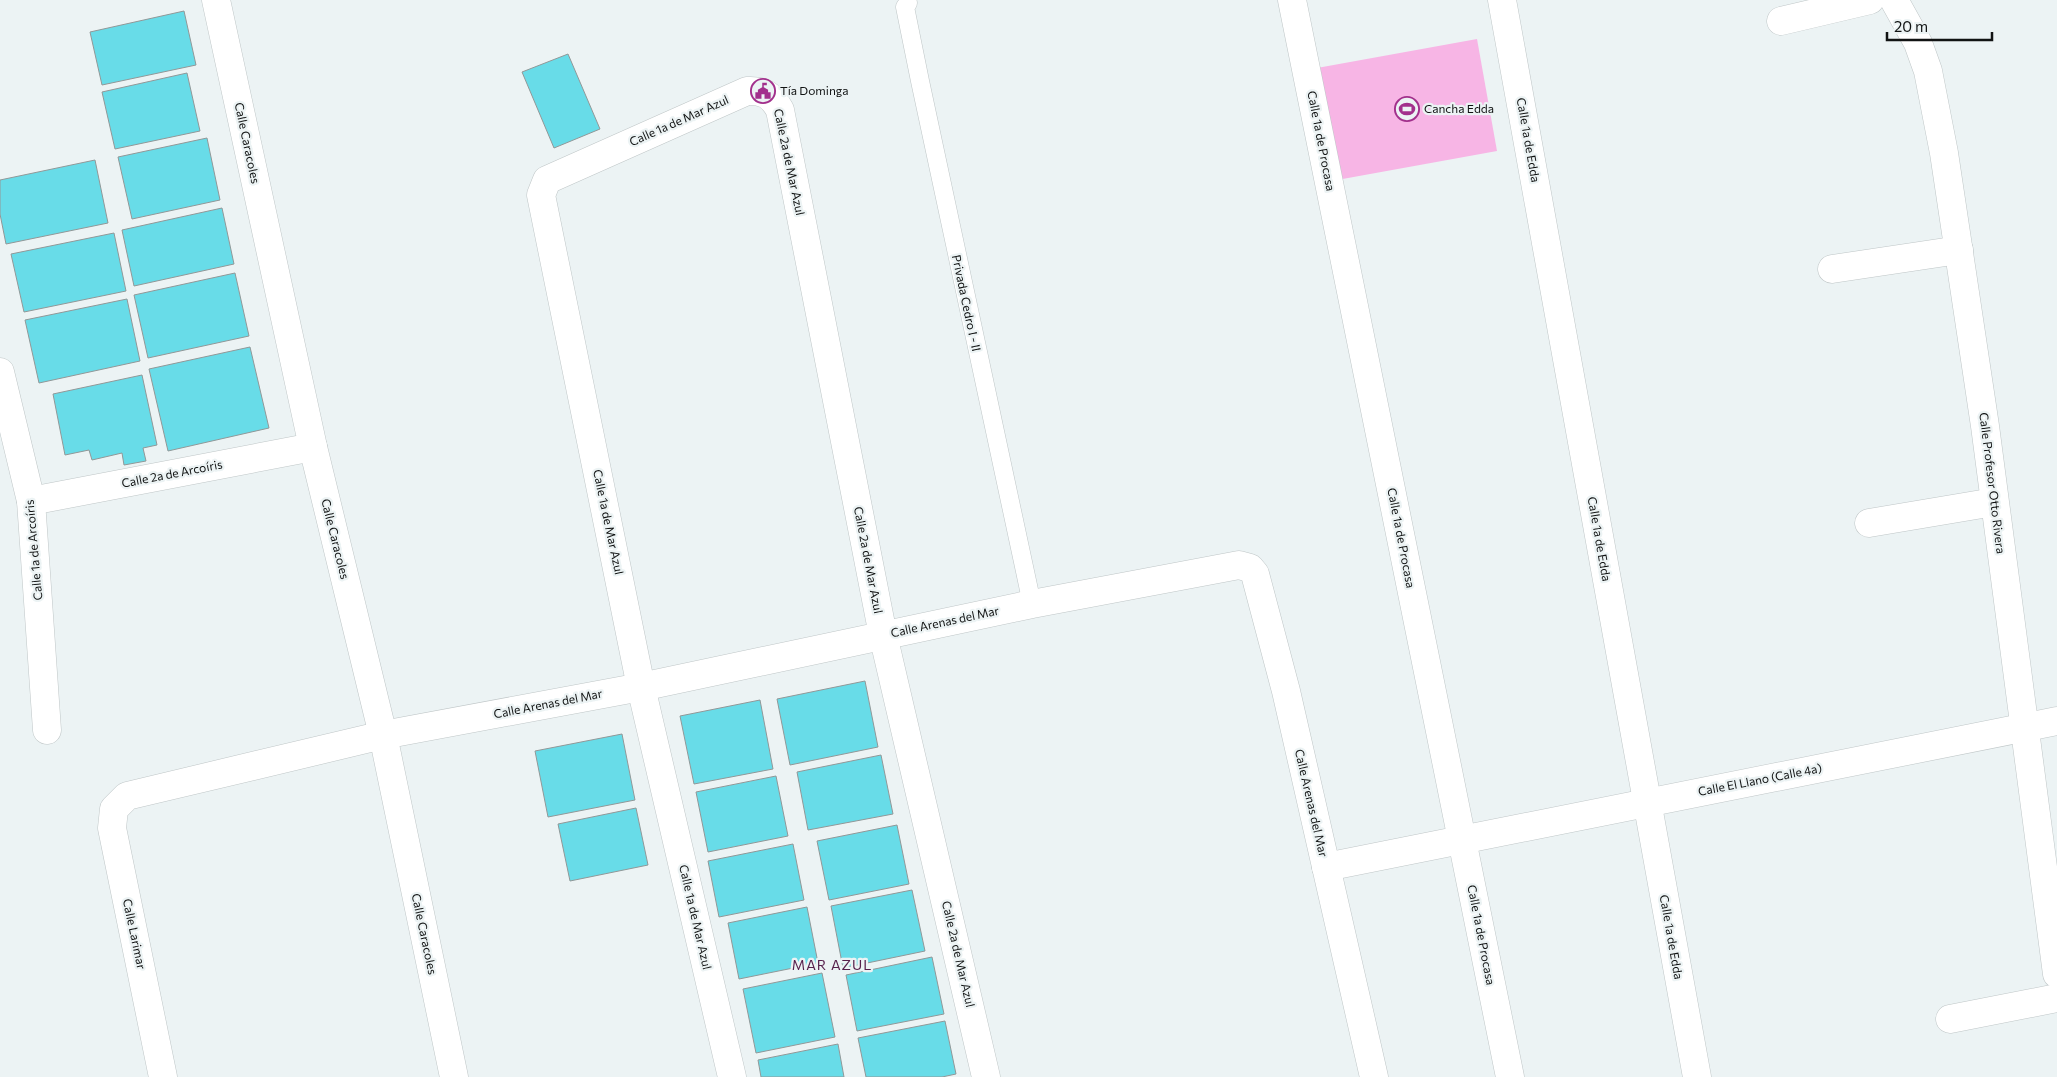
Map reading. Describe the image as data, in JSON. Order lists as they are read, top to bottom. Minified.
{"streets":{"street":["Calle 1a de Mar Azul","Calle 1a de Edda","Calle 1a de Procasa","Calle Caracoles","Calle 2a de Mar Azul","Calle 2a de Arcoíris","Calle Profesor Otto Rivera","Calle 1a de Arcoíris","Calle Arenas del Mar","Calle El Llano (Calle 4a)","Calle Larimar"],"lane":["Privada Cedro I - II"]},"crossings":[["Calle 1a de Mar Azul","Calle 2a de Mar Azul"],["Calle 1a de Mar Azul","Calle Arenas del Mar"],["Calle 1a de Edda","Calle El Llano (Calle 4a)"],["Calle 1a de Procasa","Calle El Llano (Calle 4a)"],["Calle Caracoles","Calle 2a de Arcoíris"],["Calle Caracoles","Calle Arenas del Mar"],["Calle 2a de Mar Azul","Calle Arenas del Mar"],["Privada Cedro I - II","Calle Arenas del Mar"],["Calle 2a de Arcoíris","Calle 1a de Arcoíris"],["Calle Profesor Otto Rivera","Calle El Llano (Calle 4a)"],["Calle Arenas del Mar","Calle El Llano (Calle 4a)"],["Calle Arenas del Mar","Calle Larimar"]],"districts":["MAR AZUL"],"places":{"public building":["Tía Dominga"],"sports":["Cancha Edda"]},"scale_bar":"20 m"}
